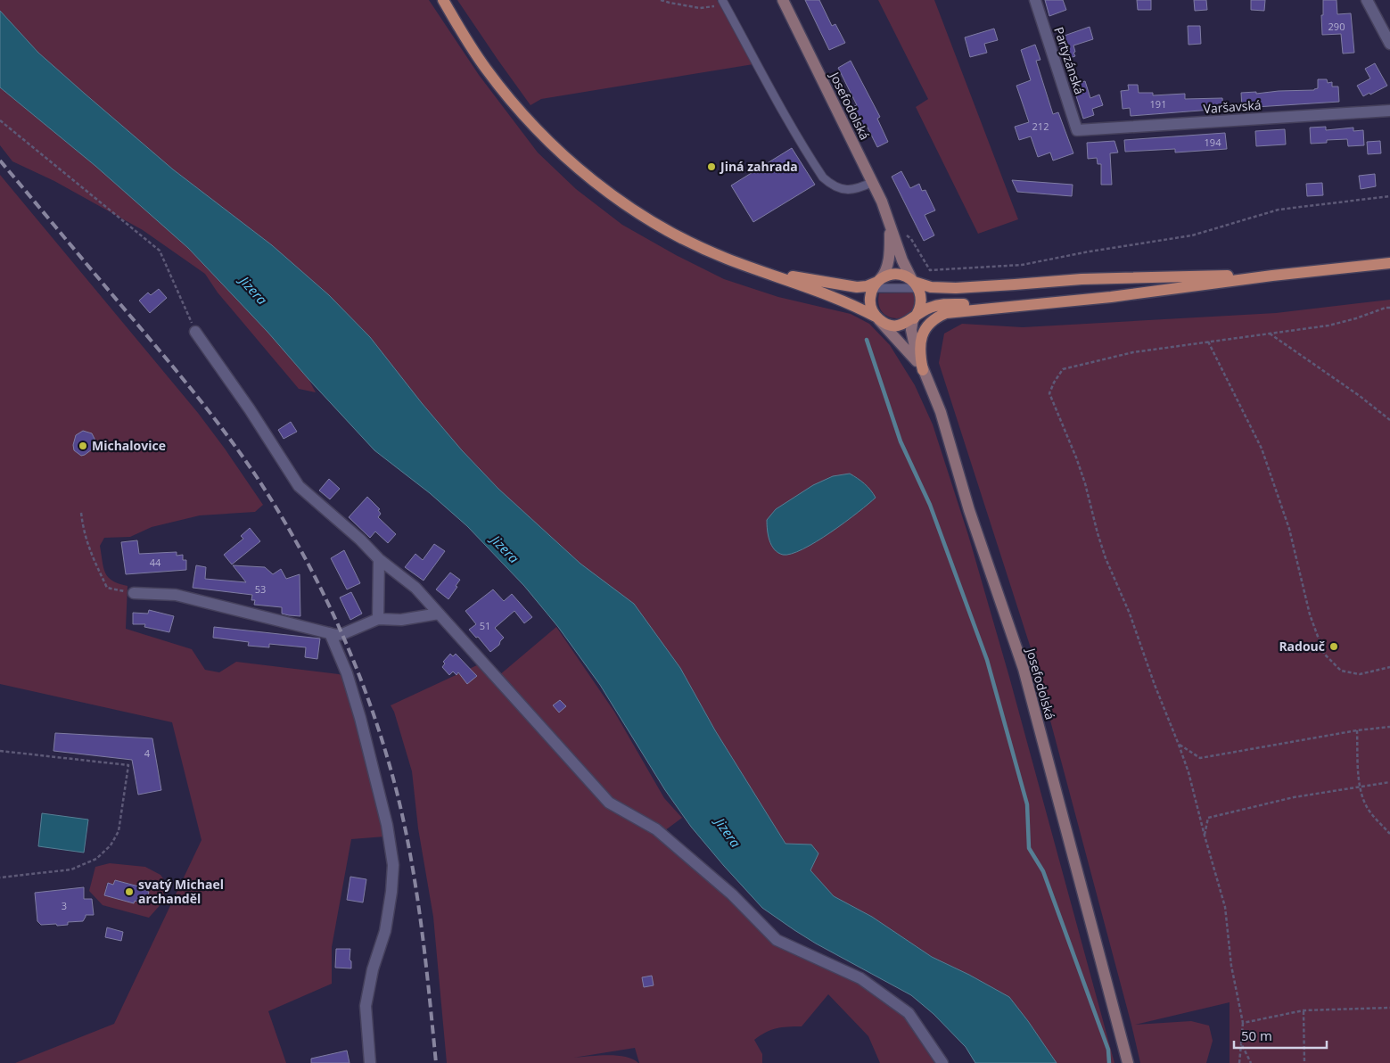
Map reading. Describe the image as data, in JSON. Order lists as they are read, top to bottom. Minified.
{"streets":{"main road":["Josefodolská"],"street":["Partyzánská","Varšavská"]},"crossings":[["Partyzánská","Varšavská"]],"water":["Jizera"],"places":["Jiná zahrada","Michalovice","Radouč","svatý Michael archanděl"],"house_numbers":["290","191","212","194","44","53","51","4","3"],"scale_bar":"50 m"}
